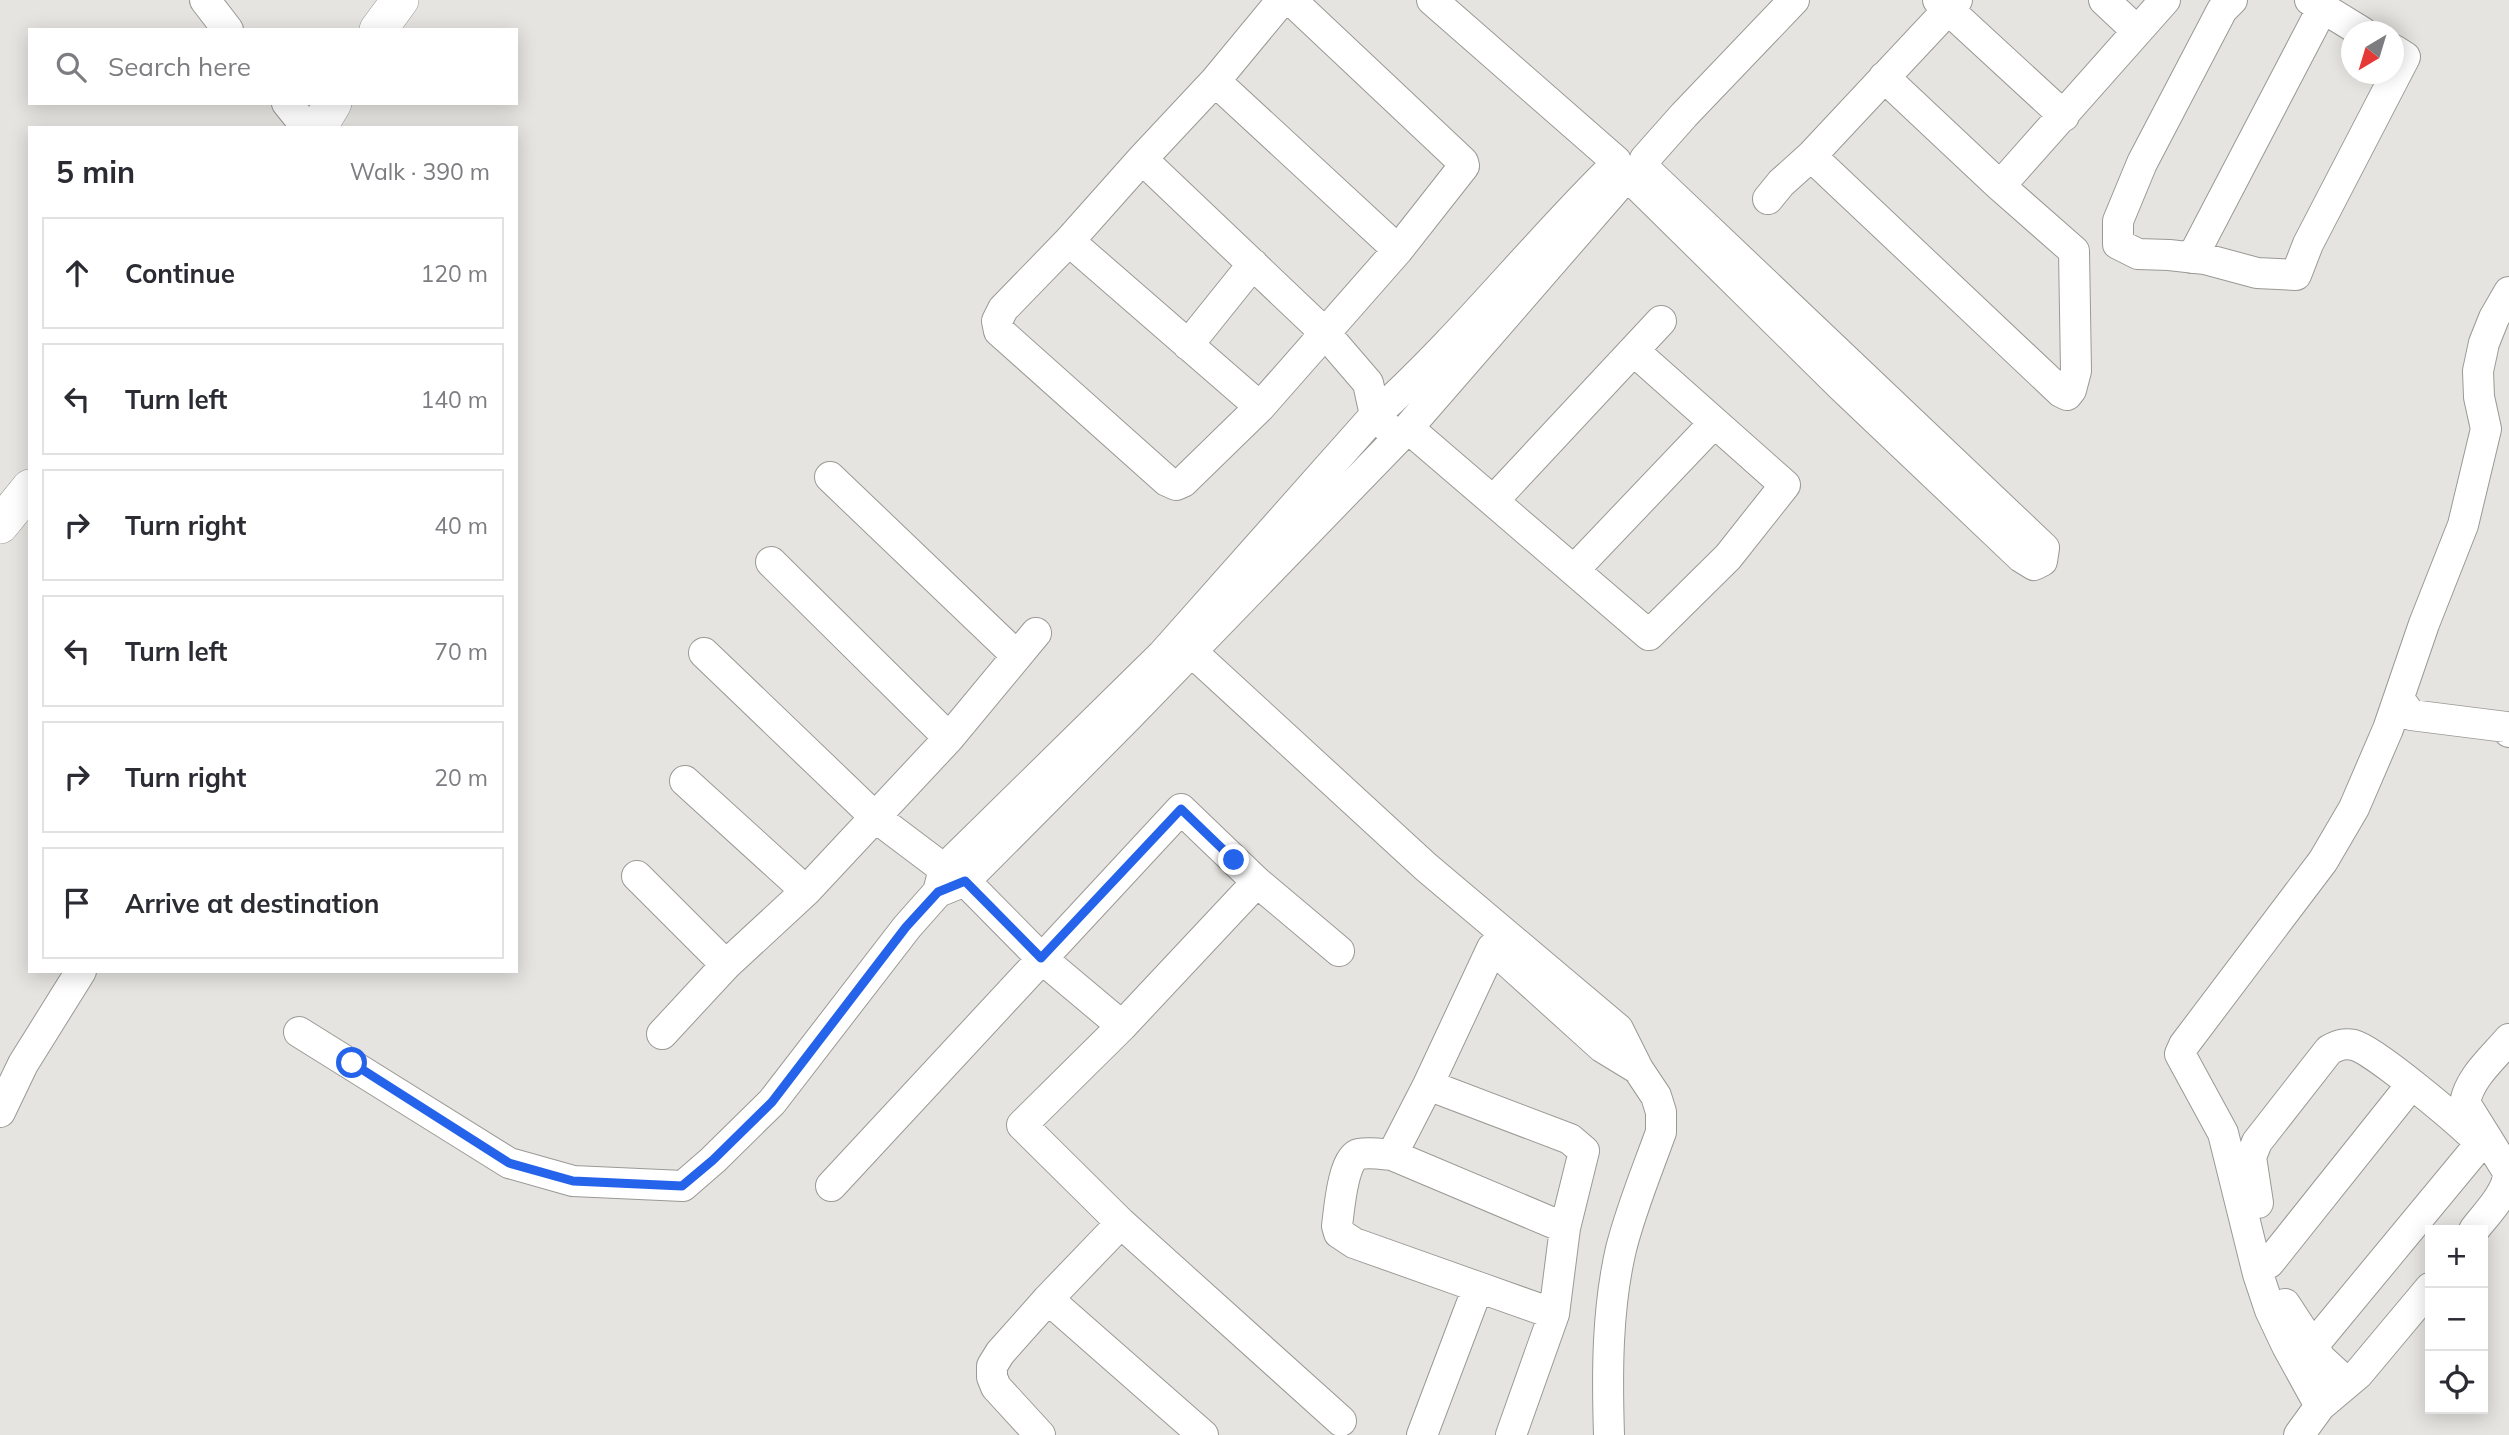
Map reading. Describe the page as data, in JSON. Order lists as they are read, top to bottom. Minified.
{"north":"bottom left","page":{"search":"Search here","heading":["5 min","Walk · 390 m"],"list":[["Continue","120 m"],["Turn left","140 m"],["Turn right","40 m"],["Turn left","70 m"],["Turn right","20 m"],"Arrive at destination"],"map_buttons":["+","−"]}}
